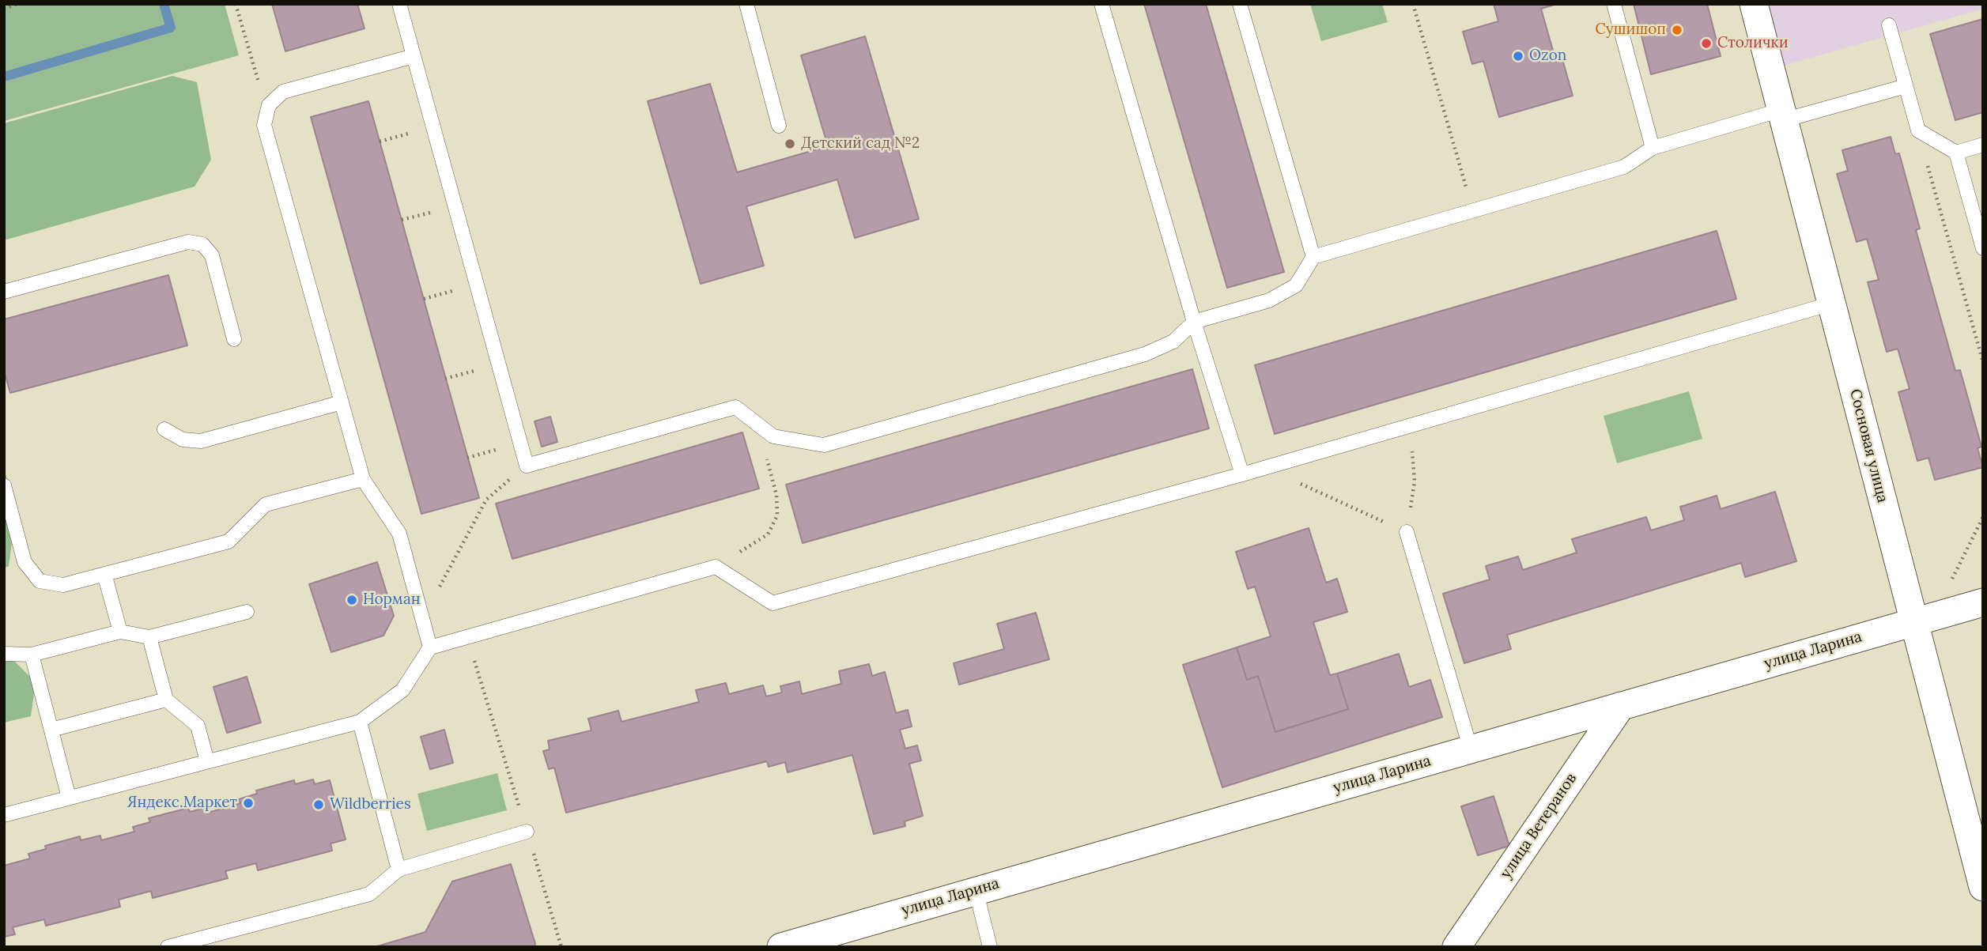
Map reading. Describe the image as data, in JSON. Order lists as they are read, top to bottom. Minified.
{"streets":{"street":["Сосновая улица","улица Ларина","улица Ветеранов"]},"crossings":[["Сосновая улица","улица Ларина"],["улица Ларина","улица Ветеранов"]],"places":["Сушишоп","Столички","Ozon","Детский сад №2","Норман","Яндекс.Маркет","Wildberries"]}
